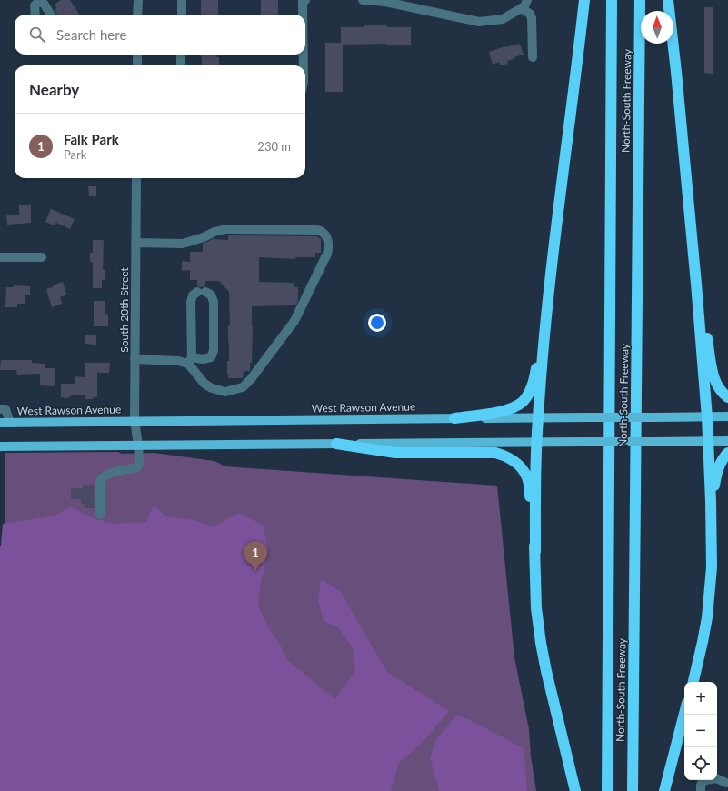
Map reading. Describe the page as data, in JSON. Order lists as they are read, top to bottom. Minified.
{"streets":{"highway":["North-South Freeway"],"main road":["West Rawson Avenue"],"street":["South 20th Street"]},"crossings":[["South 20th Street","West Rawson Avenue"]],"north":"top","page":{"search":"Search here","heading":"Nearby","list":[{"mark":"1","name":"Falk Park","note":"Park","value":"230 m"}],"pins":"1","map_buttons":["+","−"]}}
